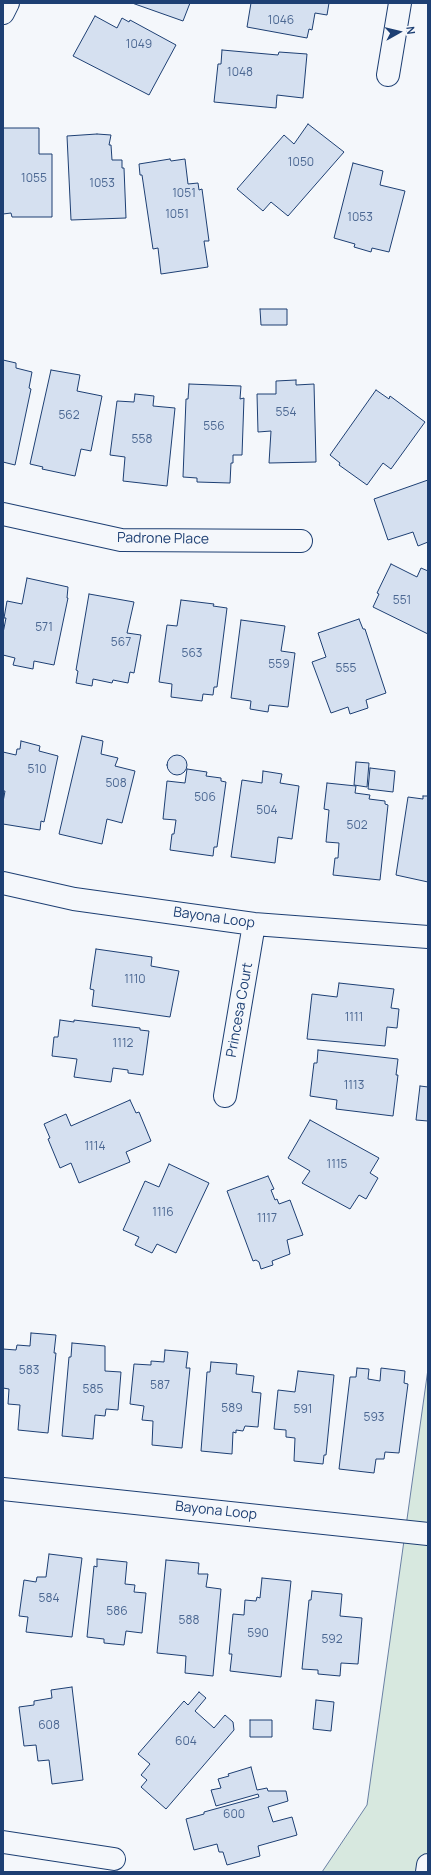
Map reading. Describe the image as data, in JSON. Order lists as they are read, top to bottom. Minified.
{"streets":{"street":["Padrone Place","Bayona Loop","Princesa Court"]},"crossings":[["Bayona Loop","Princesa Court"]],"house_numbers":["1046","1049","1048","1050","1055","1053","1051","1051","1053","554","562","556","558","551","571","567","563","559","555","510","508","506","504","502","1110","1111","1112","1113","1114","1115","1116","1117","583","587","585","589","591","593","584","586","588","590","592","608","604","600"],"north":"right"}
